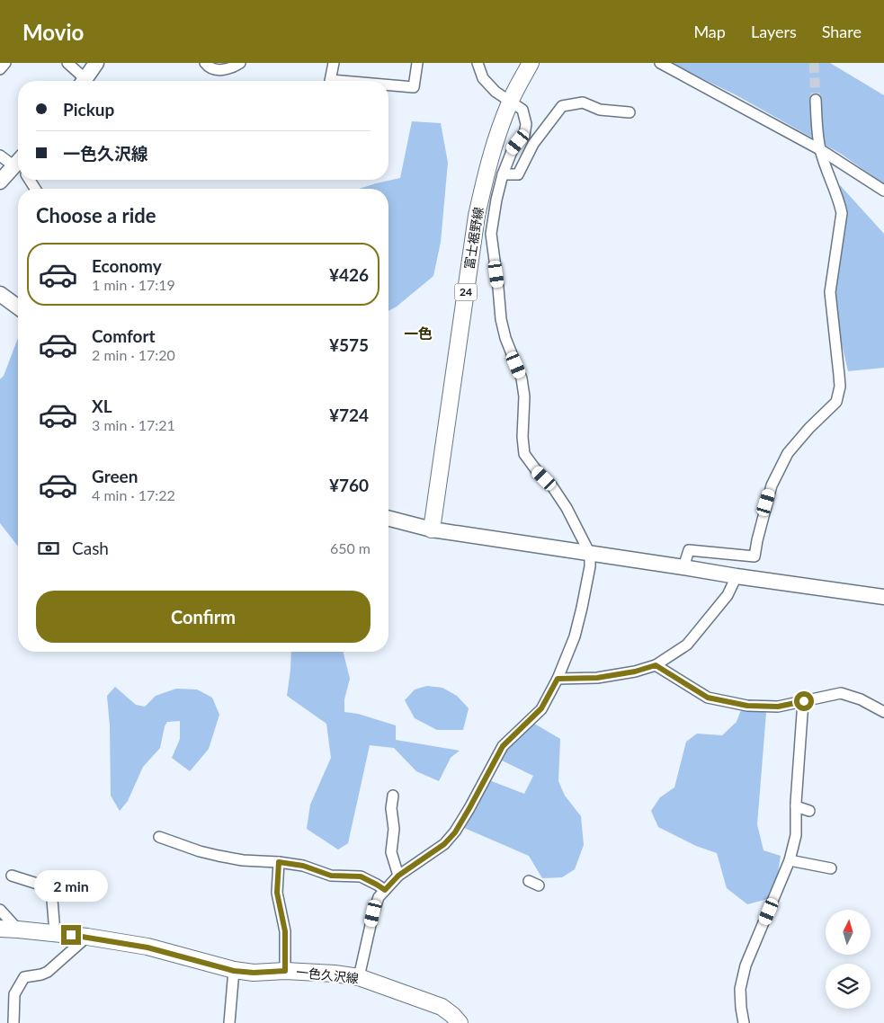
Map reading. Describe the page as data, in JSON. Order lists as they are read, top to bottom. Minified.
{"streets":{"main road":["富士裾野線","24","一色久沢線"]},"districts":["一色"],"north":"top","page":{"header":"Movio","nav":["Map","Layers","Share"],"banner":["Pickup","一色久沢線"],"heading":"Choose a ride","list":[{"name":"Economy","note":"1 min · 17:19","value":"¥426"},{"name":"Comfort","note":"2 min · 17:20","value":"¥575"},{"name":"XL","note":"3 min · 17:21","value":"¥724"},{"name":"Green","note":"4 min · 17:22","value":"¥760"}],"pay":["Cash","650 m"],"buttons":"Confirm","bubble":"2 min"}}
